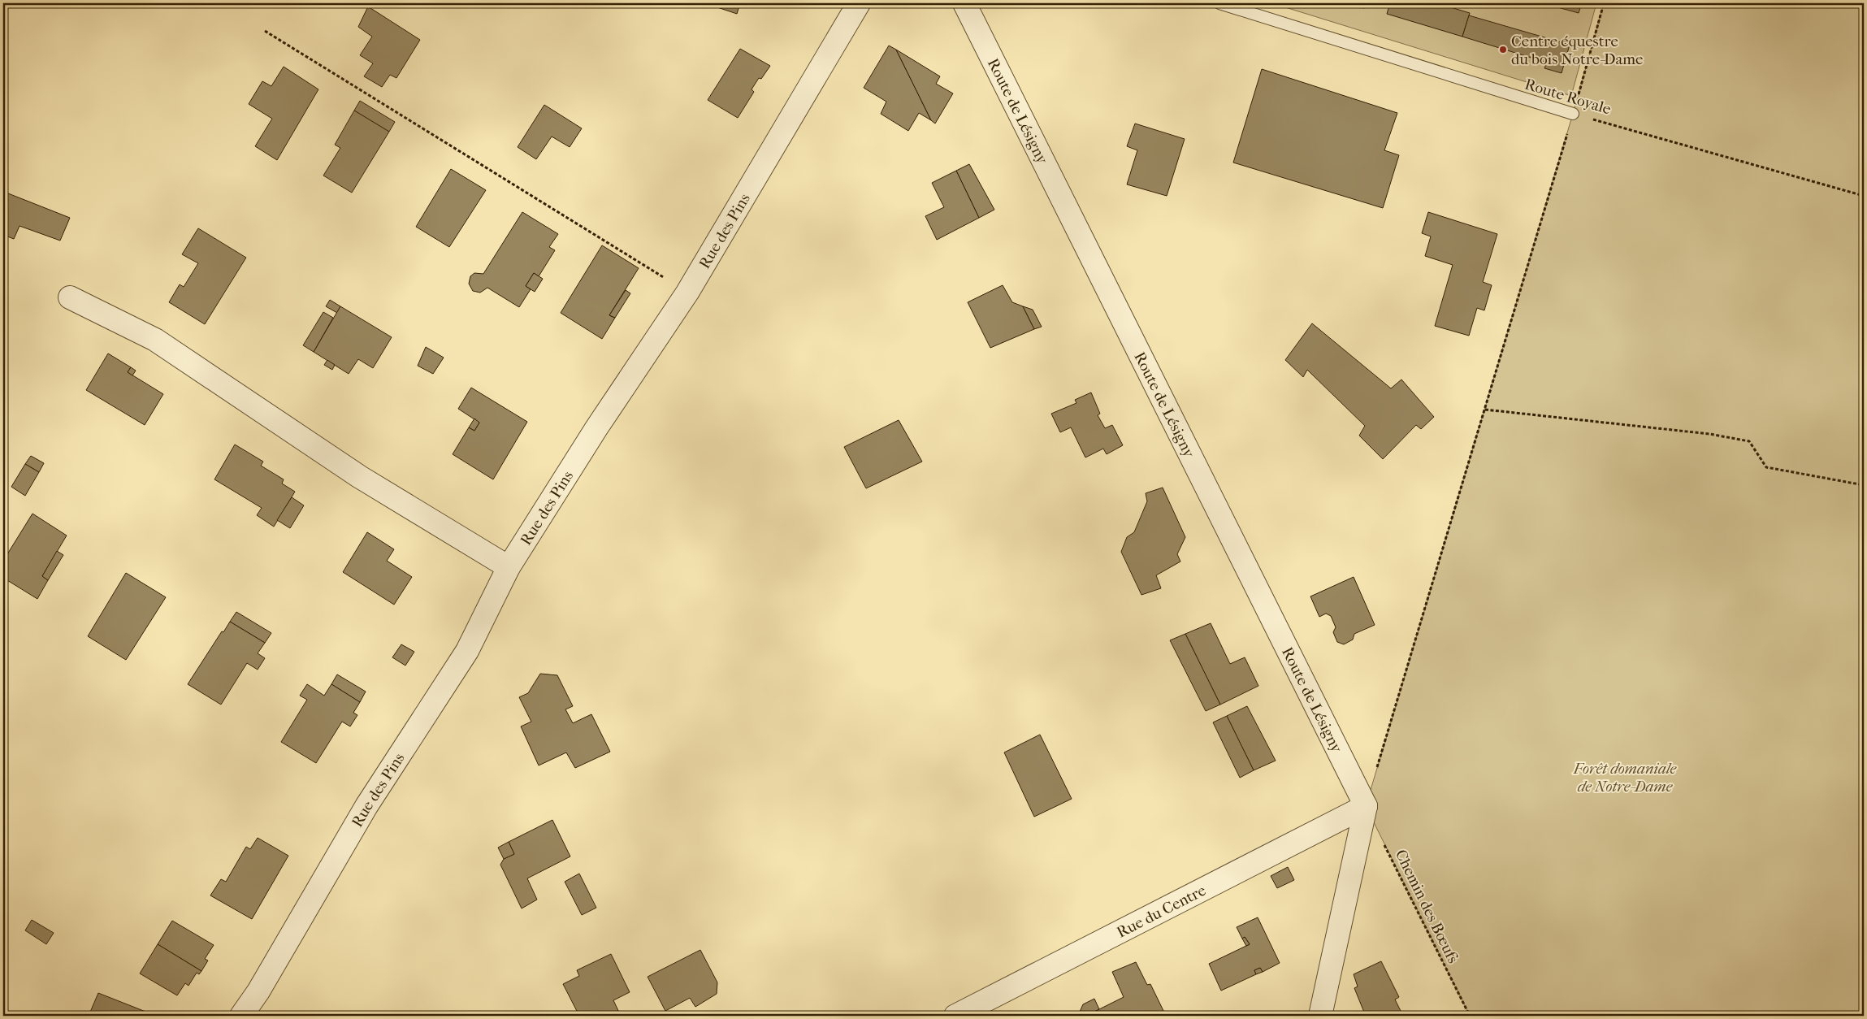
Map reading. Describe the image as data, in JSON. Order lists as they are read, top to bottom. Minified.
{"streets":{"street":["Route de Lésigny","Rue des Pins","Rue du Centre"],"lane":["Route Royale"],"path":["Chemin des Bœufs"]},"crossings":[["Route de Lésigny","Rue du Centre"]],"parks":["Forêt domaniale de Notre-Dame"],"places":["Centre équestre du bois Notre-Dame"]}
